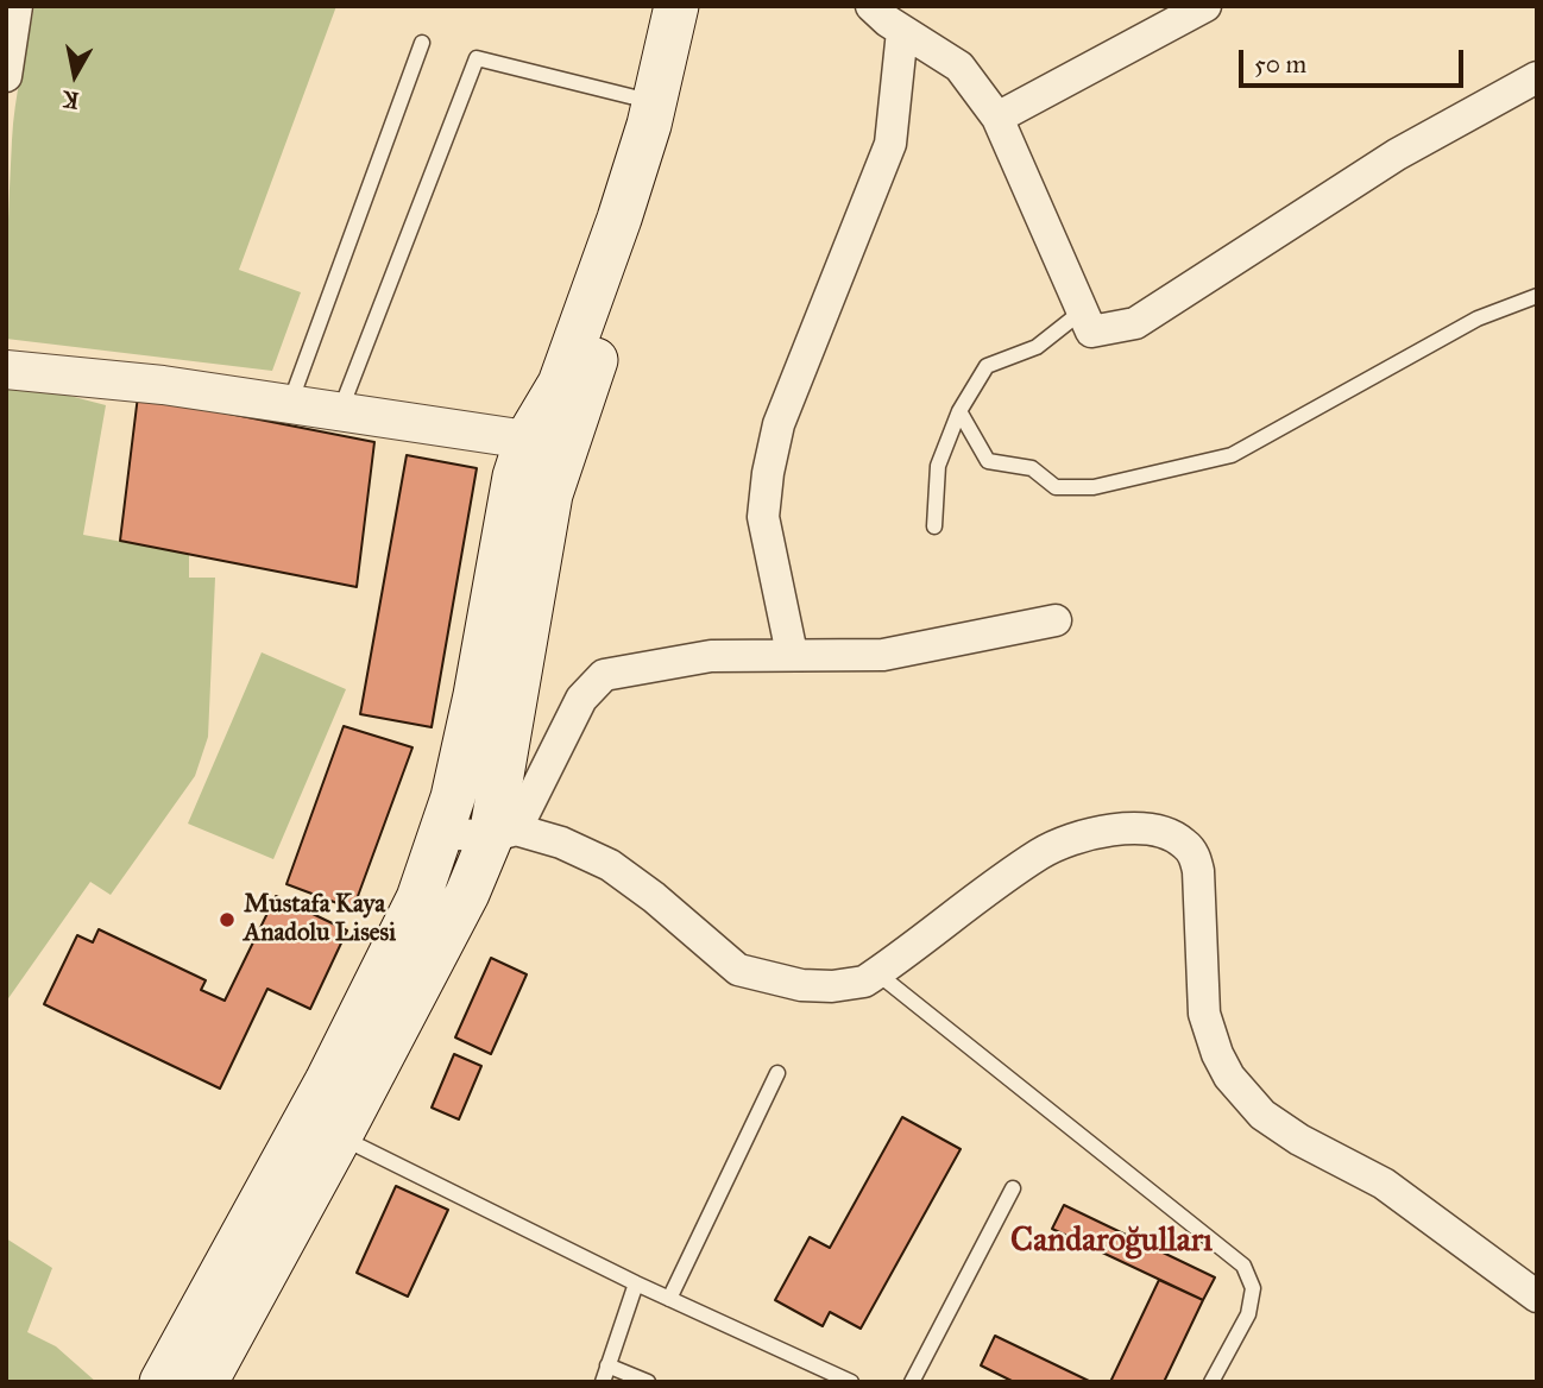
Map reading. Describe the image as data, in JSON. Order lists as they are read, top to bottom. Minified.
{"districts":["Candaroğulları"],"places":["Mustafa Kaya Anadolu Lisesi"],"scale_bar":"50 m","north":"bottom"}
